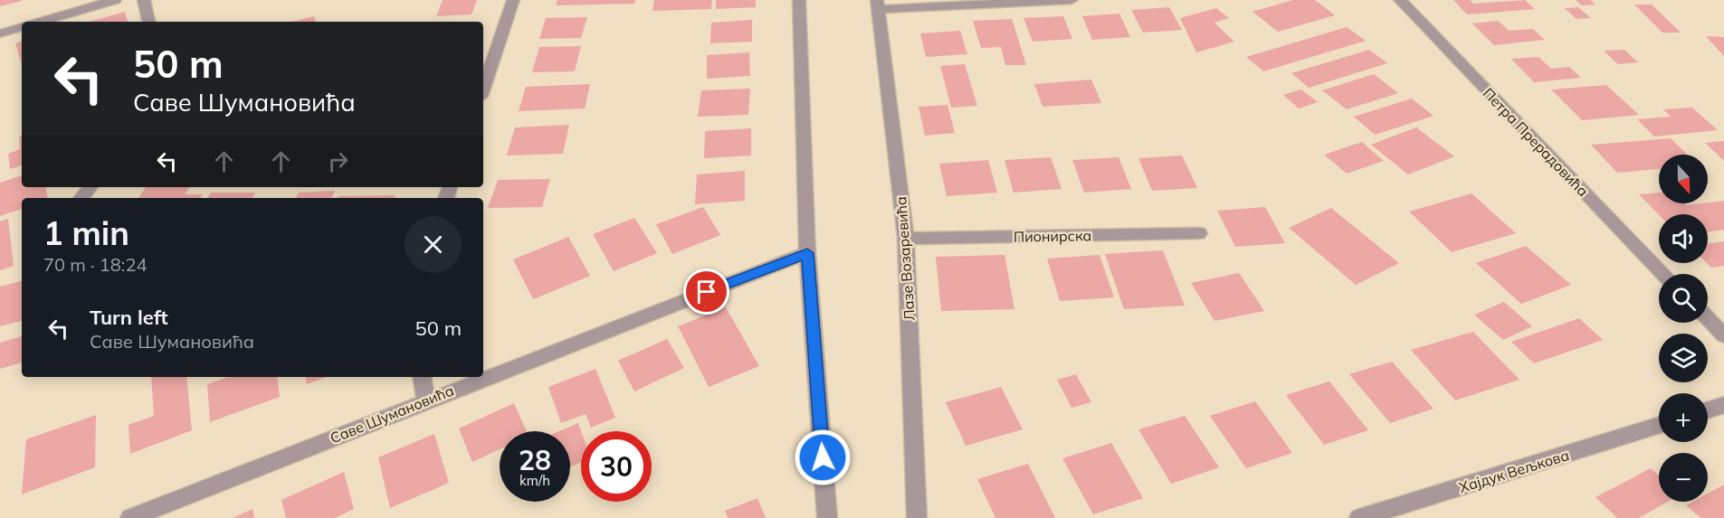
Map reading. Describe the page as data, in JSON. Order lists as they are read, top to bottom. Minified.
{"streets":{"street":["Петра Прерадовића","Пионирска","Лазе Возаревића","Саве Шумановића","Хајдук Вељкова"]},"crossings":[["Пионирска","Лазе Возаревића"]],"north":"bottom","page":{"turn":["50 m","Саве Шумановића"],"map_buttons":["+","−"],"heading":["1 min","70 m · 18:24"],"list":[{"name":"Turn left","note":"Саве Шумановића","value":"50 m"}],"speed":"28 km/h","limit":"30"}}
